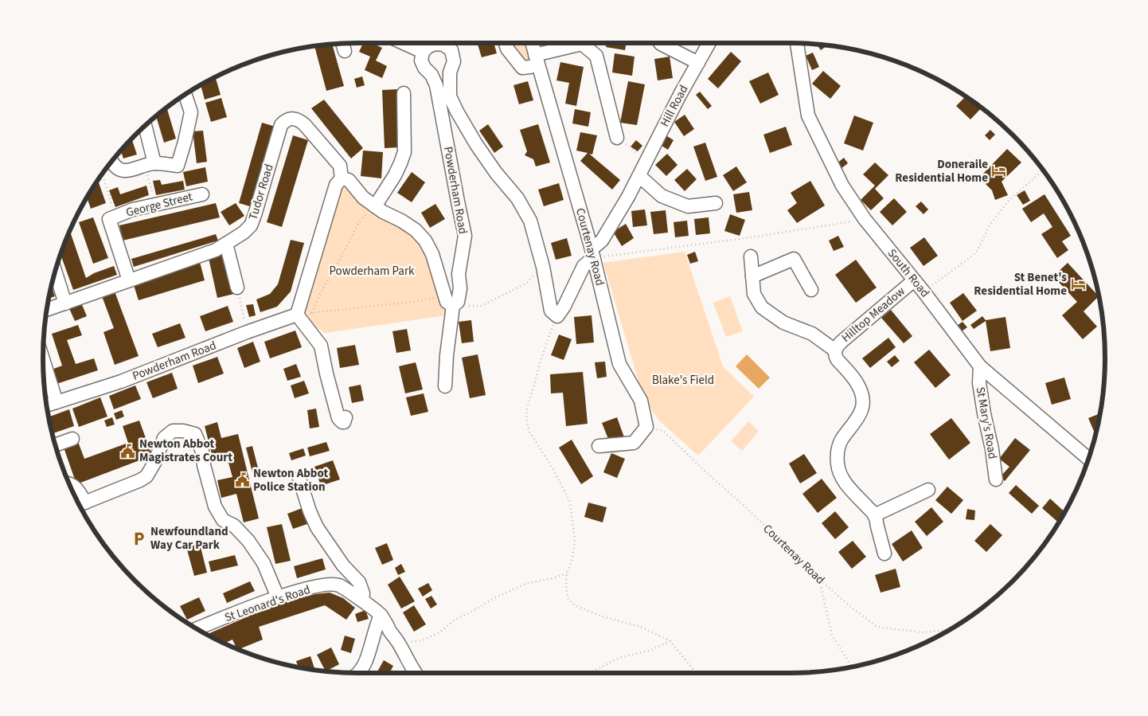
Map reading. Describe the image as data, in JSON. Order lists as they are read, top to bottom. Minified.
{"streets":{"street":["Hill Road","Powderham Road","Tudor Road","George Street","Courtenay Road","South Road","Hilltop Meadow","St Mary's Road","St Leonard's Road"]},"crossings":[["Hill Road","Courtenay Road"],["Tudor Road","George Street"],["South Road","Hilltop Meadow"],["South Road","St Mary's Road"]],"parks":["Powderham Park","Blake's Field"],"places":{"hotel":["Doneraile Residential Home","St Benet's Residential Home"],"public building":["Newton Abbot Magistrates Court","Newton Abbot Police Station"],"parking":["Newfoundland Way Car Park"]}}
